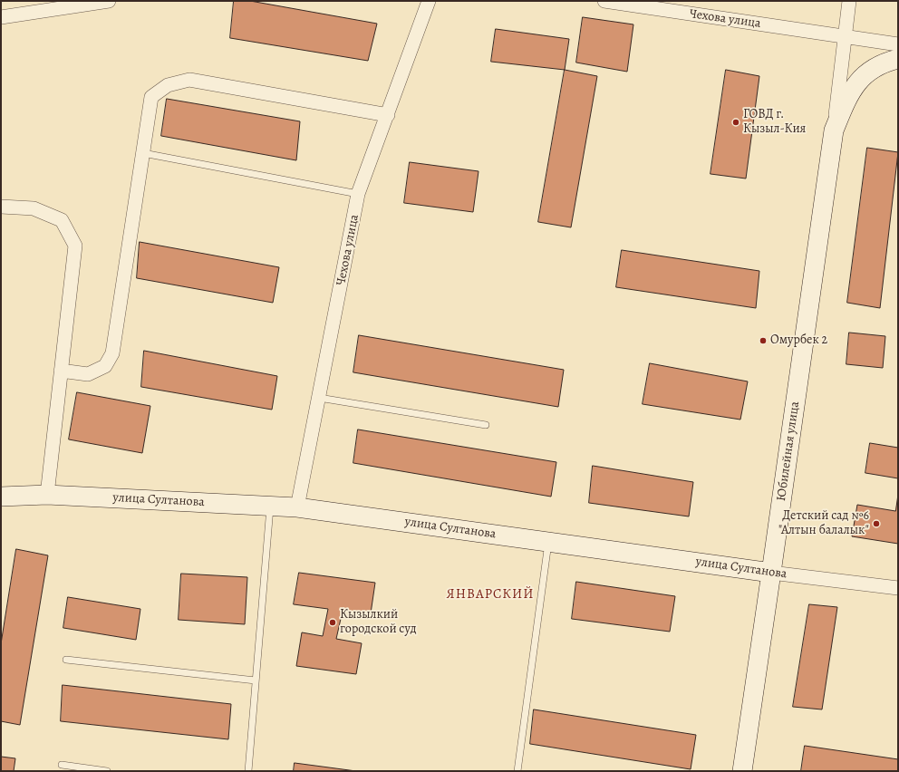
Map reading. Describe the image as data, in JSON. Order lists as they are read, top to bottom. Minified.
{"streets":{"main road":["Юбилейная улица","улица Султанова"],"street":["Чехова улица"]},"crossings":[["Чехова улица","улица Султанова"],["Юбилейная улица","улица Султанова"]],"districts":["ЯНВАРСКИЙ"],"places":["ГОВД г. Кызыл-Кия","Омурбек 2","Детский сад №6 \"Алтын балалык\"","Кызылкий городской суд"]}
